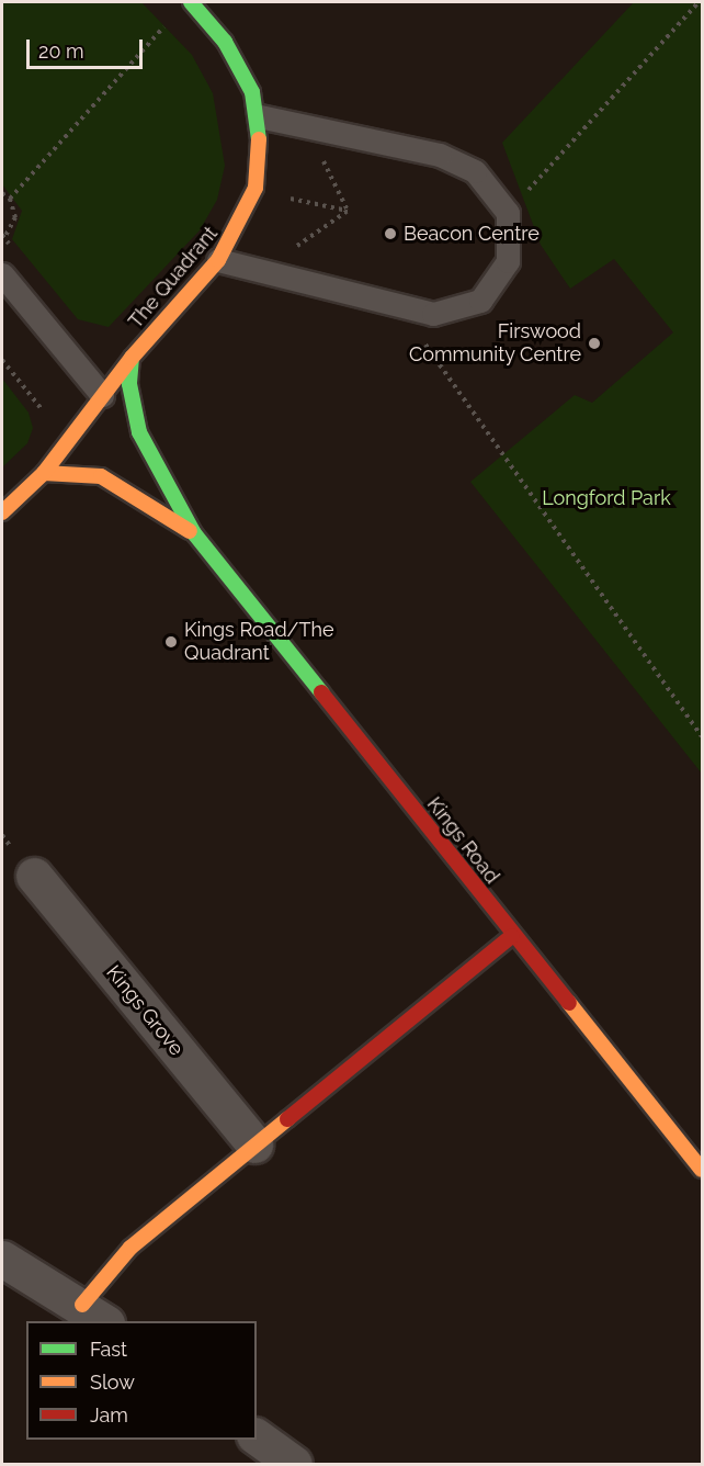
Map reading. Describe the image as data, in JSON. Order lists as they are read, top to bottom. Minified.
{"streets":{"street":["The Quadrant","Kings Road","Kings Grove"]},"crossings":[["The Quadrant","Kings Road"]],"parks":["Longford Park"],"places":["Beacon Centre","Firswood Community Centre","Kings Road/The Quadrant"],"legend":["Fast","Slow","Jam"],"scale_bar":"20 m"}
